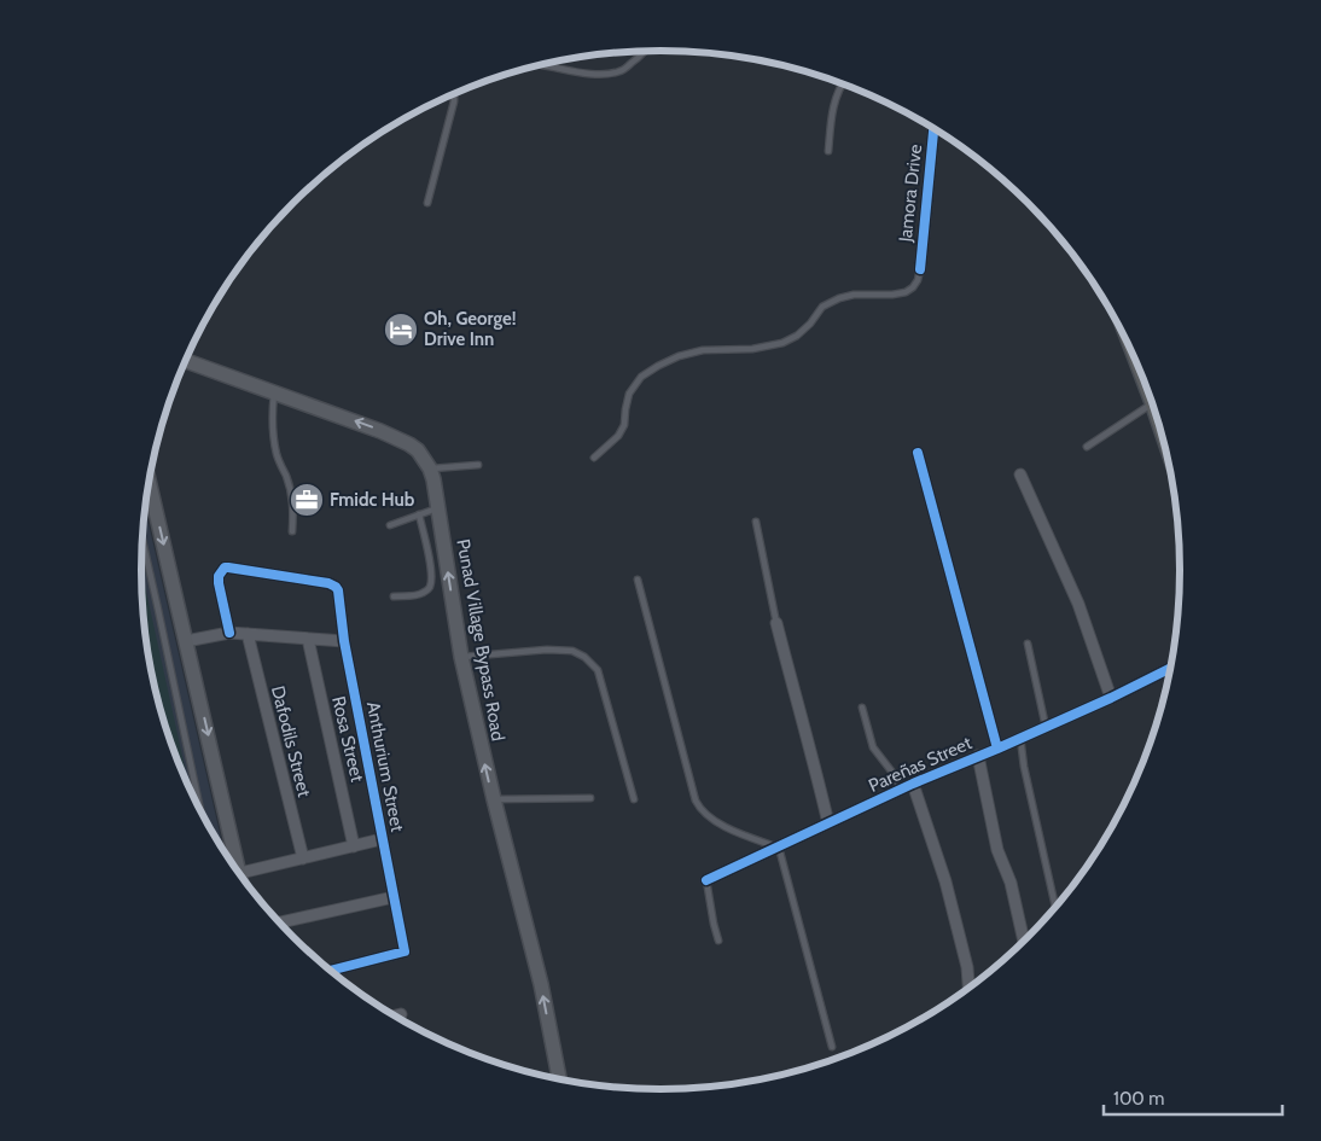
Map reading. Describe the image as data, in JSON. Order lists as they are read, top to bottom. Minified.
{"streets":{"main road":["Punad Village Bypass Road"],"street":["Jamora Drive","Rosa Street","Dafodils Street","Pareñas Street","Anthurium Street"]},"one_way":["Punad Village Bypass Road"],"places":{"hotel":["Oh, George! Drive Inn"],"office":["Fmidc Hub"]},"scale_bar":"100 m"}
